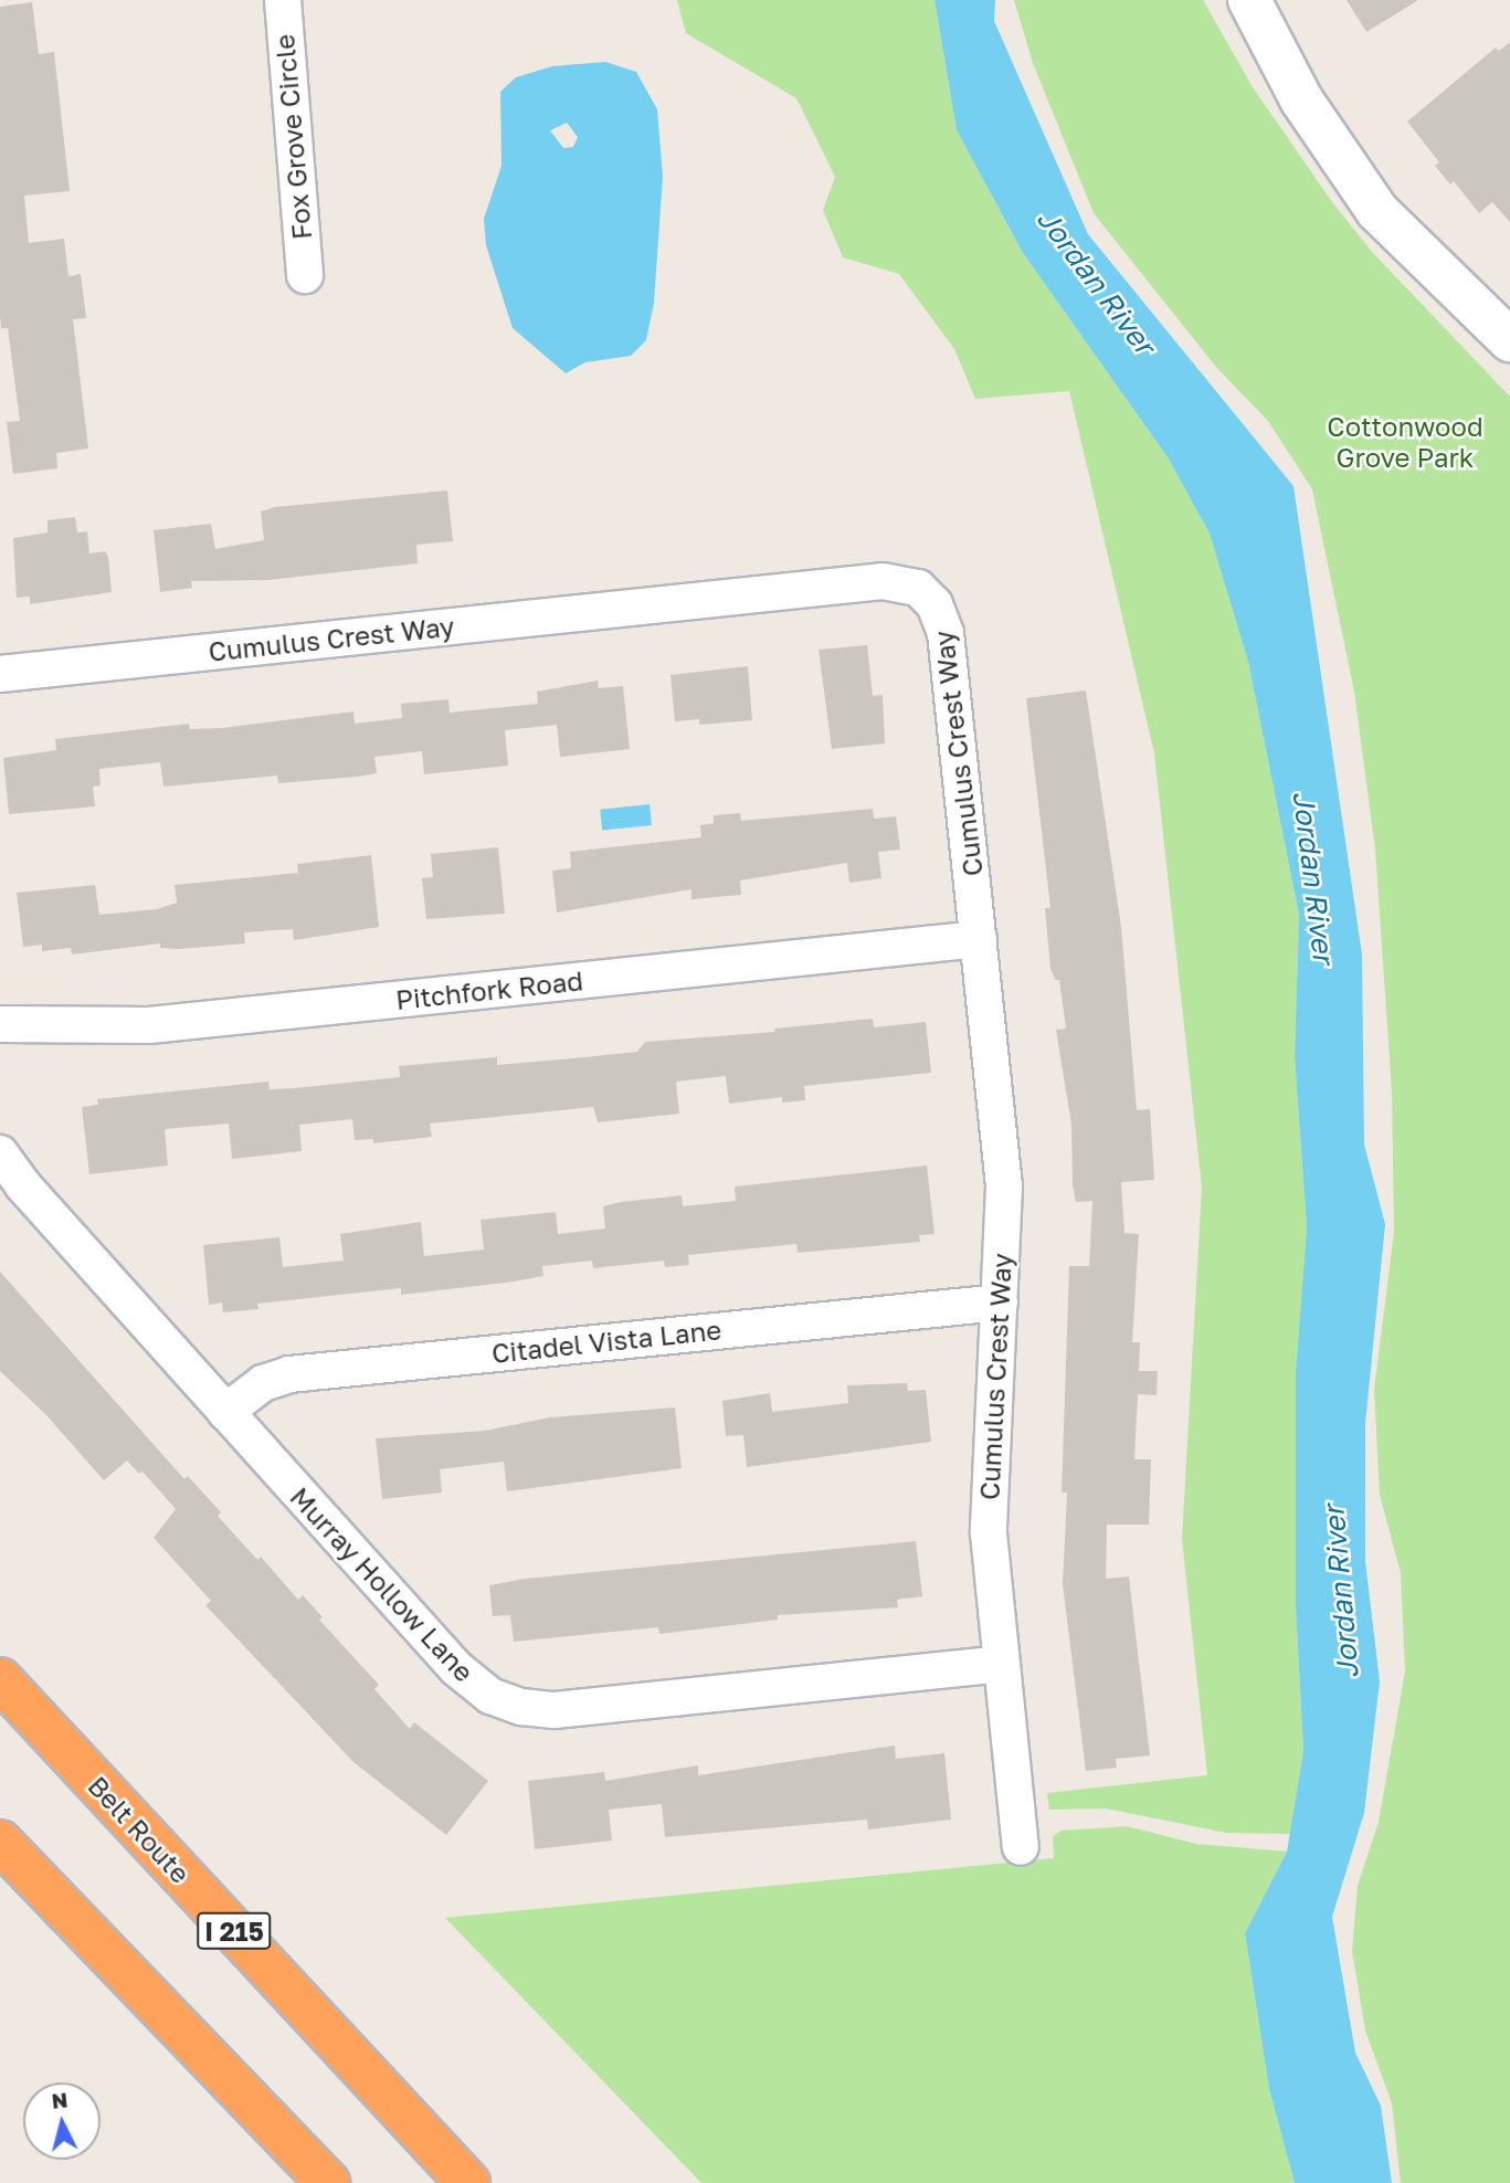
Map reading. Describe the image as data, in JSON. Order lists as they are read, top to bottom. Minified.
{"streets":{"highway":["Belt Route","I 215"],"street":["Fox Grove Circle","Cumulus Crest Way","Pitchfork Road","Citadel Vista Lane","Murray Hollow Lane"]},"crossings":[["Cumulus Crest Way","Pitchfork Road"],["Cumulus Crest Way","Citadel Vista Lane"],["Cumulus Crest Way","Murray Hollow Lane"],["Citadel Vista Lane","Murray Hollow Lane"]],"water":["Jordan River"],"parks":["Cottonwood Grove Park"],"north":"top"}
